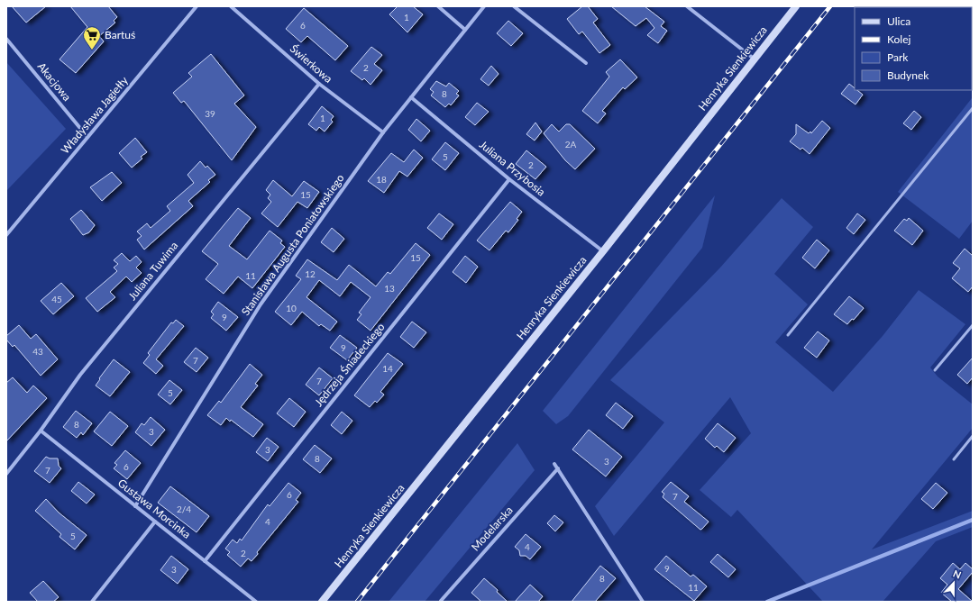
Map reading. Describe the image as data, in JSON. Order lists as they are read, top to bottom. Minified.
{"streets":{"main road":["Henryka Sienkiewicza"],"street":["Świerkowa","Akacjowa","Władysława Jagiełły","Juliana Przybosia","Stanisława Augusta Poniatowskiego","Juliana Tuwima","Jędrzeja Śniadeckiego","Gustawa Morcinka","Modelarska"]},"crossings":[["Świerkowa","Stanisława Augusta Poniatowskiego"],["Świerkowa","Juliana Tuwima"],["Henryka Sienkiewicza","Juliana Przybosia"],["Akacjowa","Władysława Jagiełły"],["Juliana Przybosia","Stanisława Augusta Poniatowskiego"],["Juliana Przybosia","Jędrzeja Śniadeckiego"],["Stanisława Augusta Poniatowskiego","Gustawa Morcinka"],["Juliana Tuwima","Gustawa Morcinka"],["Jędrzeja Śniadeckiego","Gustawa Morcinka"]],"places":{"supermarket":["Bartuś"]},"house_numbers":["1","6","2","8","39","1","2A","5","2","18","15","15","12","11","13","45","10","9","9","43","7","14","7","5","8","3","3","8","3","6","7","6","7","2/4","4","5","4","2","9","3","8","11"],"legend":["Ulica","Kolej","Park","Budynek"],"north":"top"}
